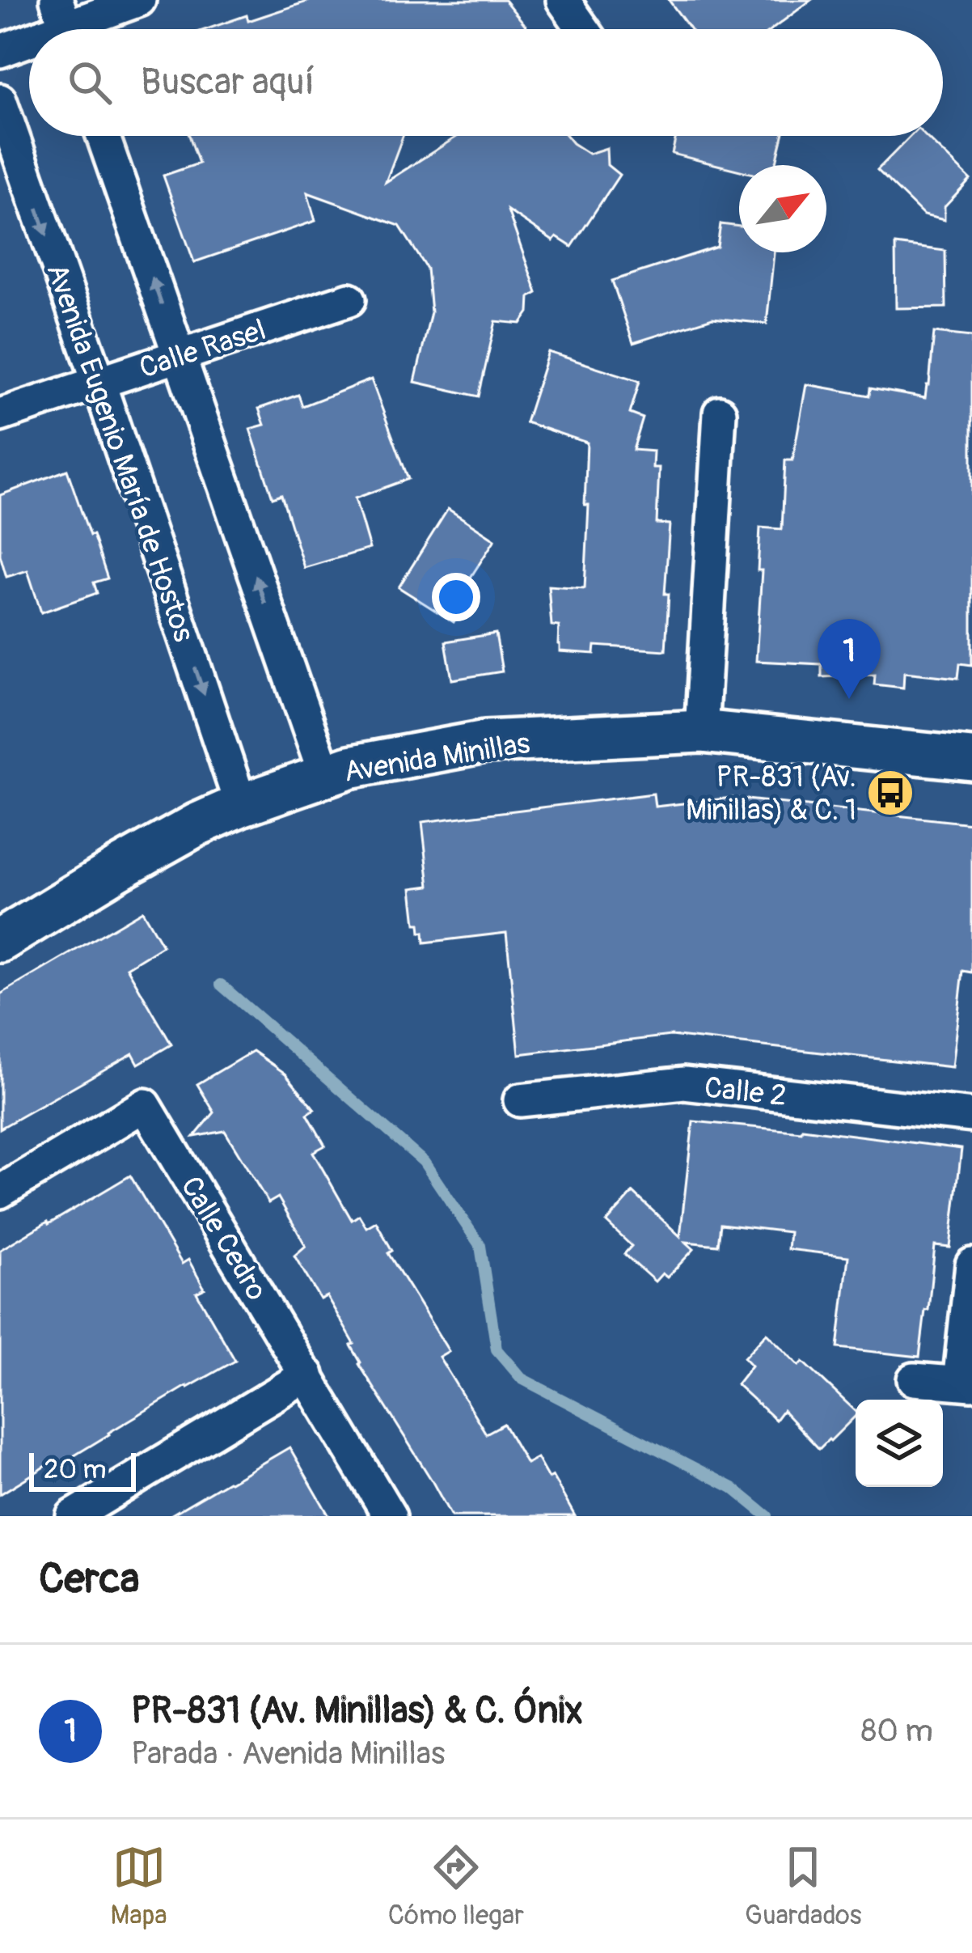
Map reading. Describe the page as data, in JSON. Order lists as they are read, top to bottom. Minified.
{"streets":{"street":["Calle Rasel","Avenida Eugenio María de Hostos","Avenida Minillas","Calle 2","Calle Cedro"]},"crossings":[["Calle Rasel","Avenida Eugenio María de Hostos"],["Avenida Eugenio María de Hostos","Avenida Minillas"]],"places":{"bus stop":["PR-831 (Av. Minillas) & C. 1"]},"scale_bar":"20 m","north":"top right","page":{"search":"Buscar aquí","pins":"1","scale":"20 m","heading":"Cerca","list":[{"mark":"1","name":"PR-831 (Av. Minillas) & C. Ónix","note":"Parada · Avenida Minillas","value":"80 m"}],"nav":["Mapa","Cómo llegar","Guardados"]}}
